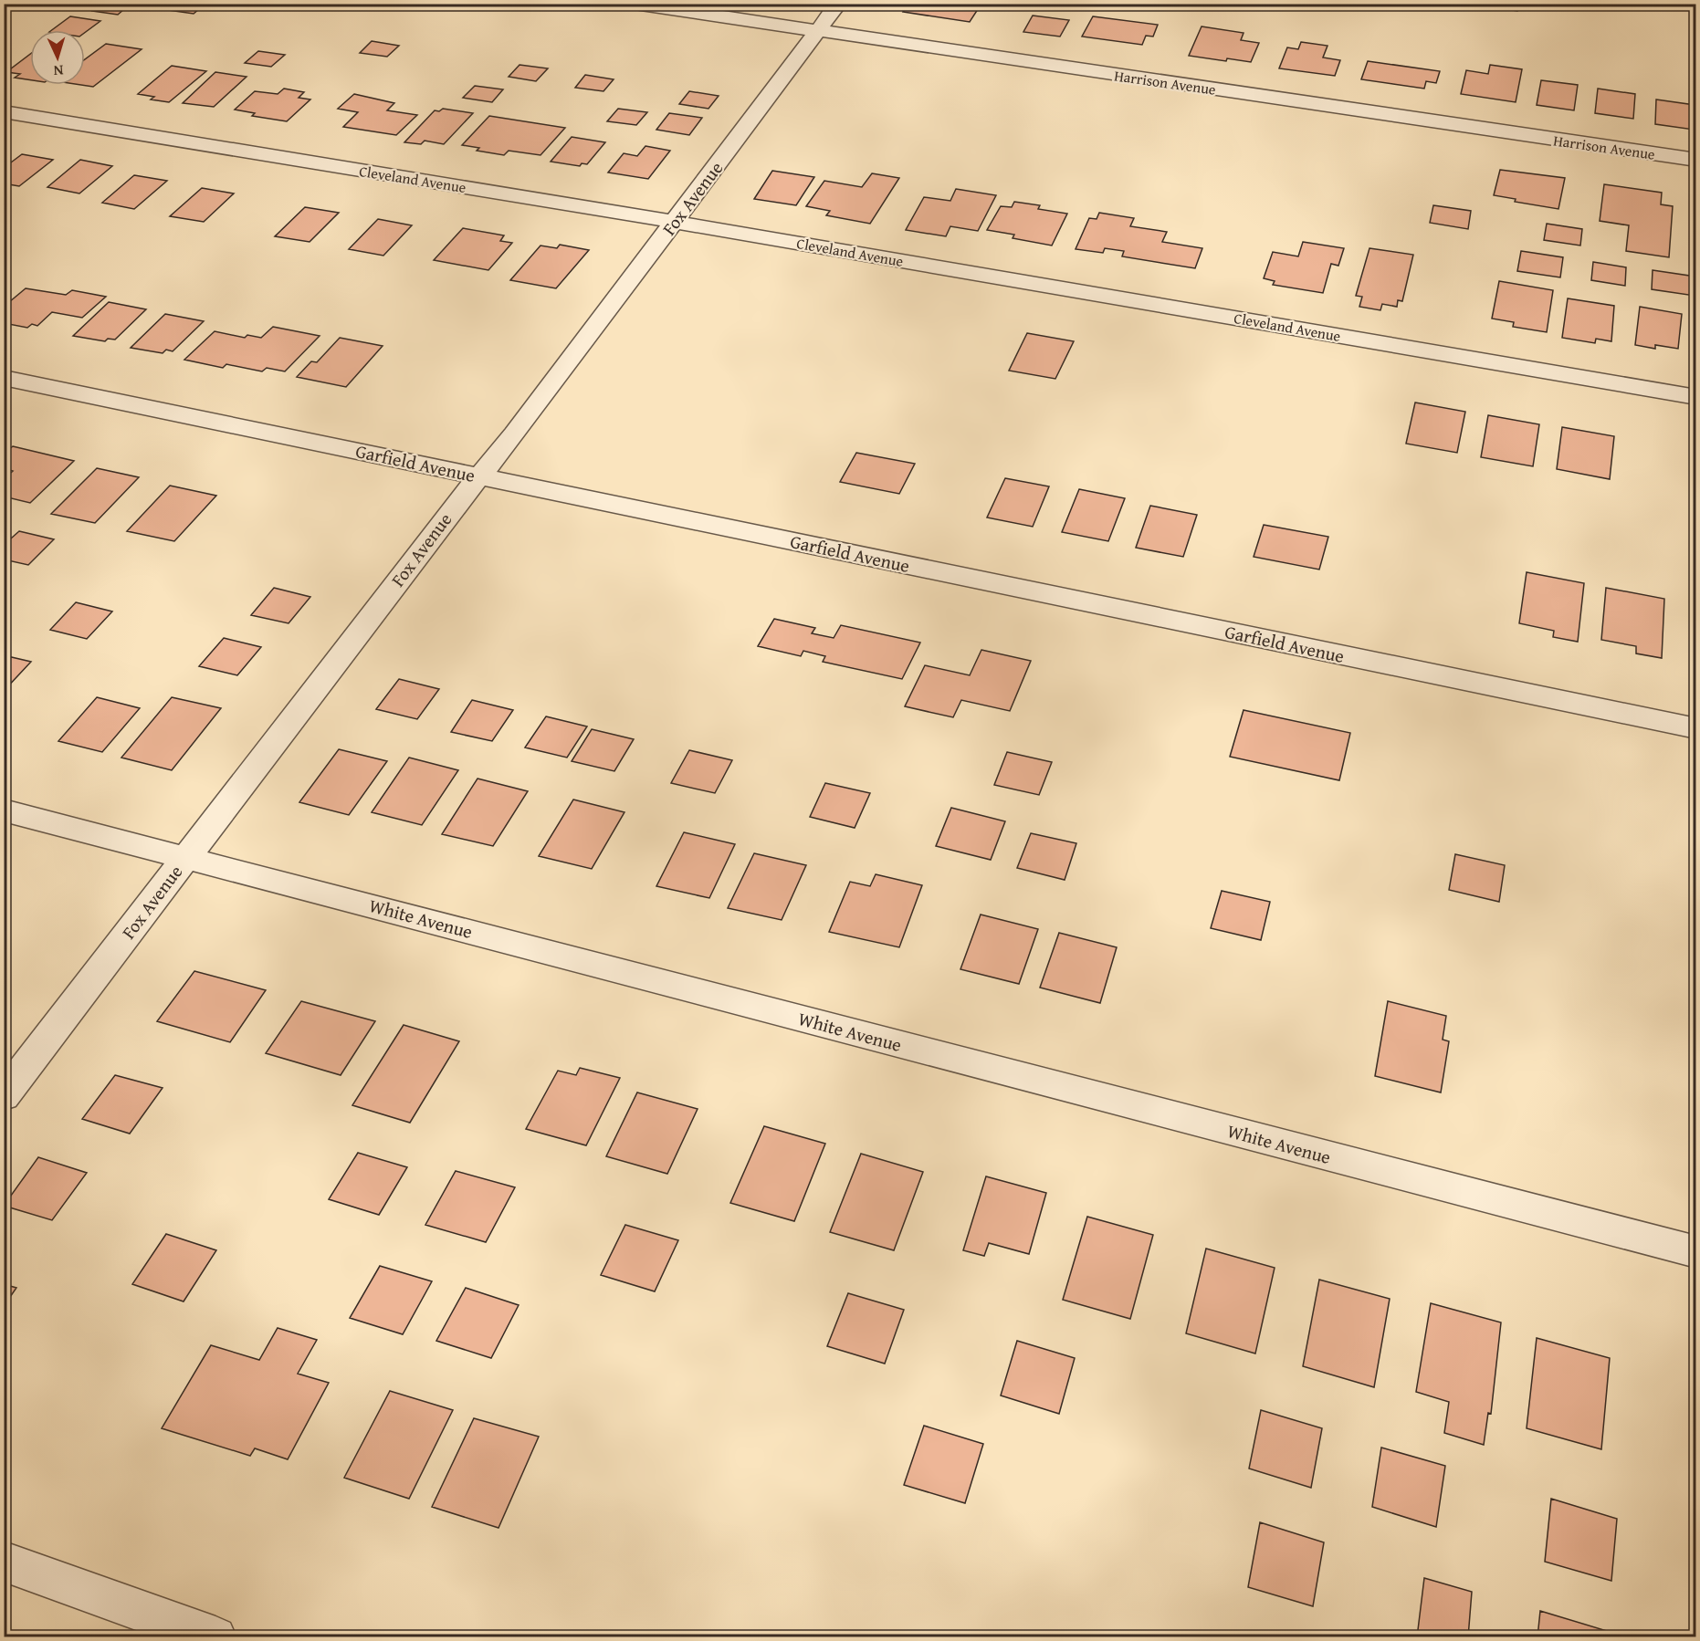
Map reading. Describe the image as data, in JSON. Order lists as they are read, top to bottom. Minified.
{"streets":{"street":["Harrison Avenue","Cleveland Avenue","Fox Avenue","Garfield Avenue","White Avenue"]},"crossings":[["Harrison Avenue","Fox Avenue"],["Cleveland Avenue","Fox Avenue"],["Fox Avenue","Garfield Avenue"],["Fox Avenue","White Avenue"]],"north":"bottom"}
